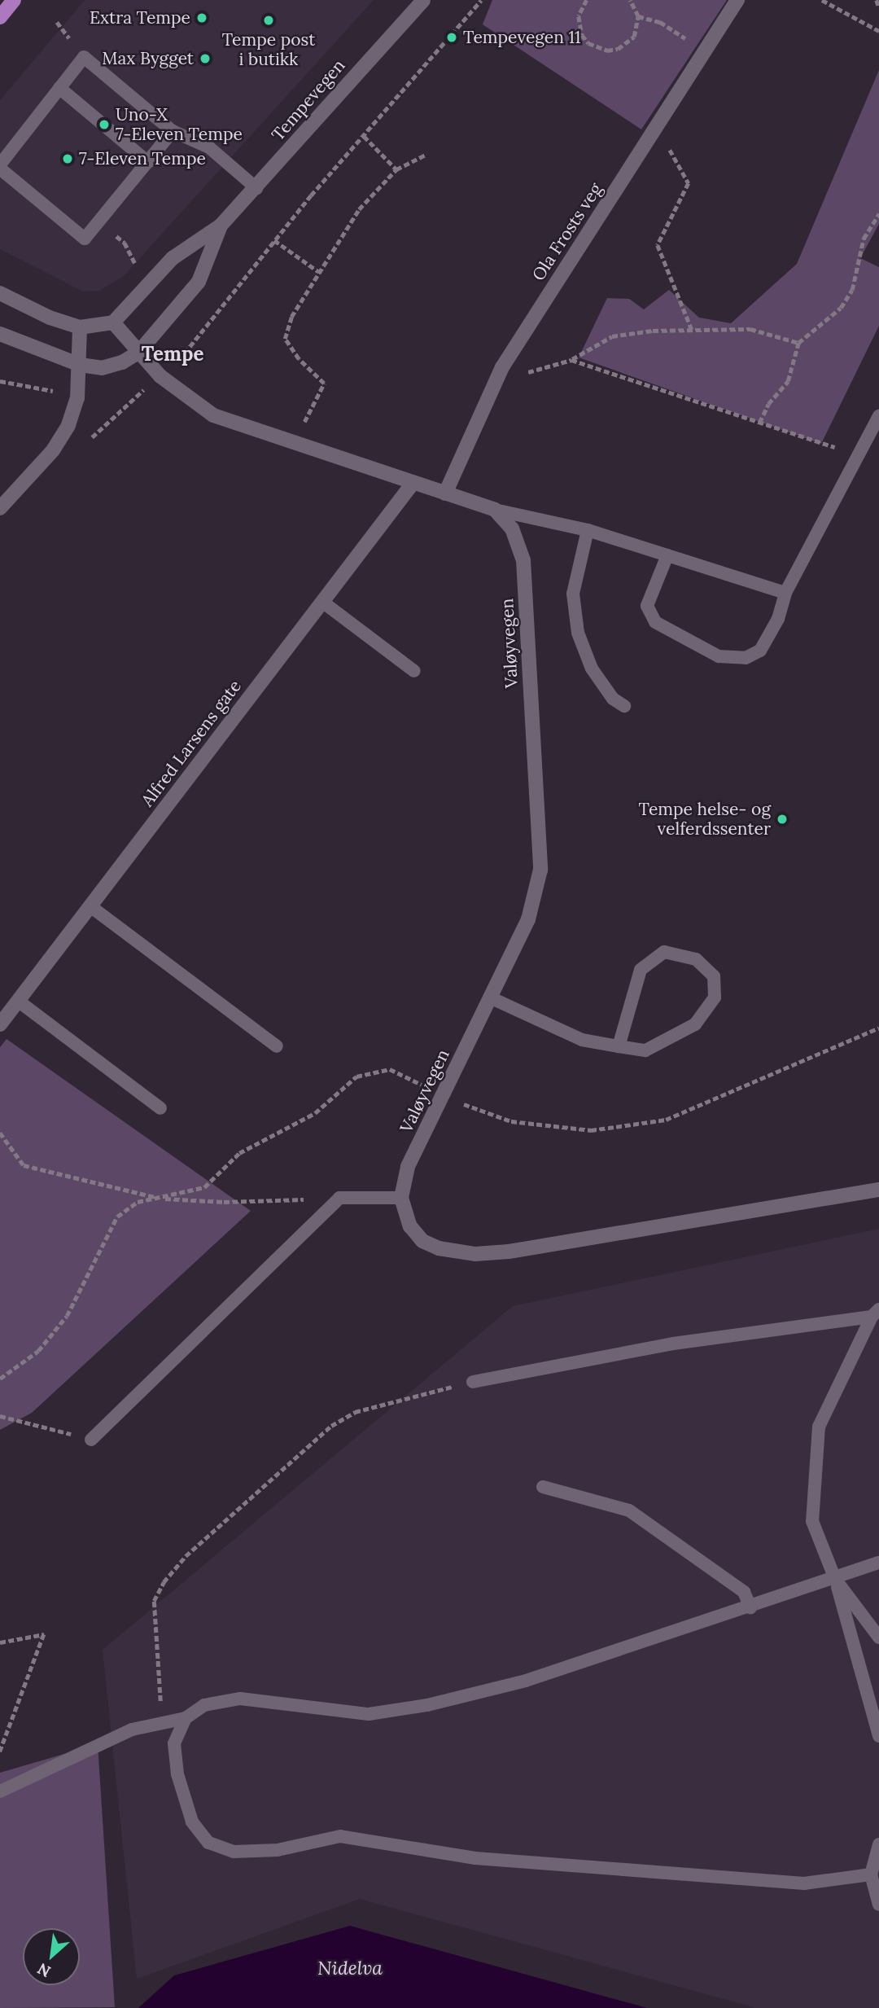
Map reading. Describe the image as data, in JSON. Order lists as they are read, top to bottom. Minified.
{"streets":{"street":["Tempevegen","Ola Frosts veg","Valøyvegen","Alfred Larsens gate"]},"districts":["Tempe"],"water":["Nidelva"],"places":["Extra Tempe","Tempe post i butikk","Tempevegen 11","Max Bygget","Uno-X 7-Eleven Tempe","7-Eleven Tempe","Tempe helse- og velferdssenter"],"north":"bottom left"}
